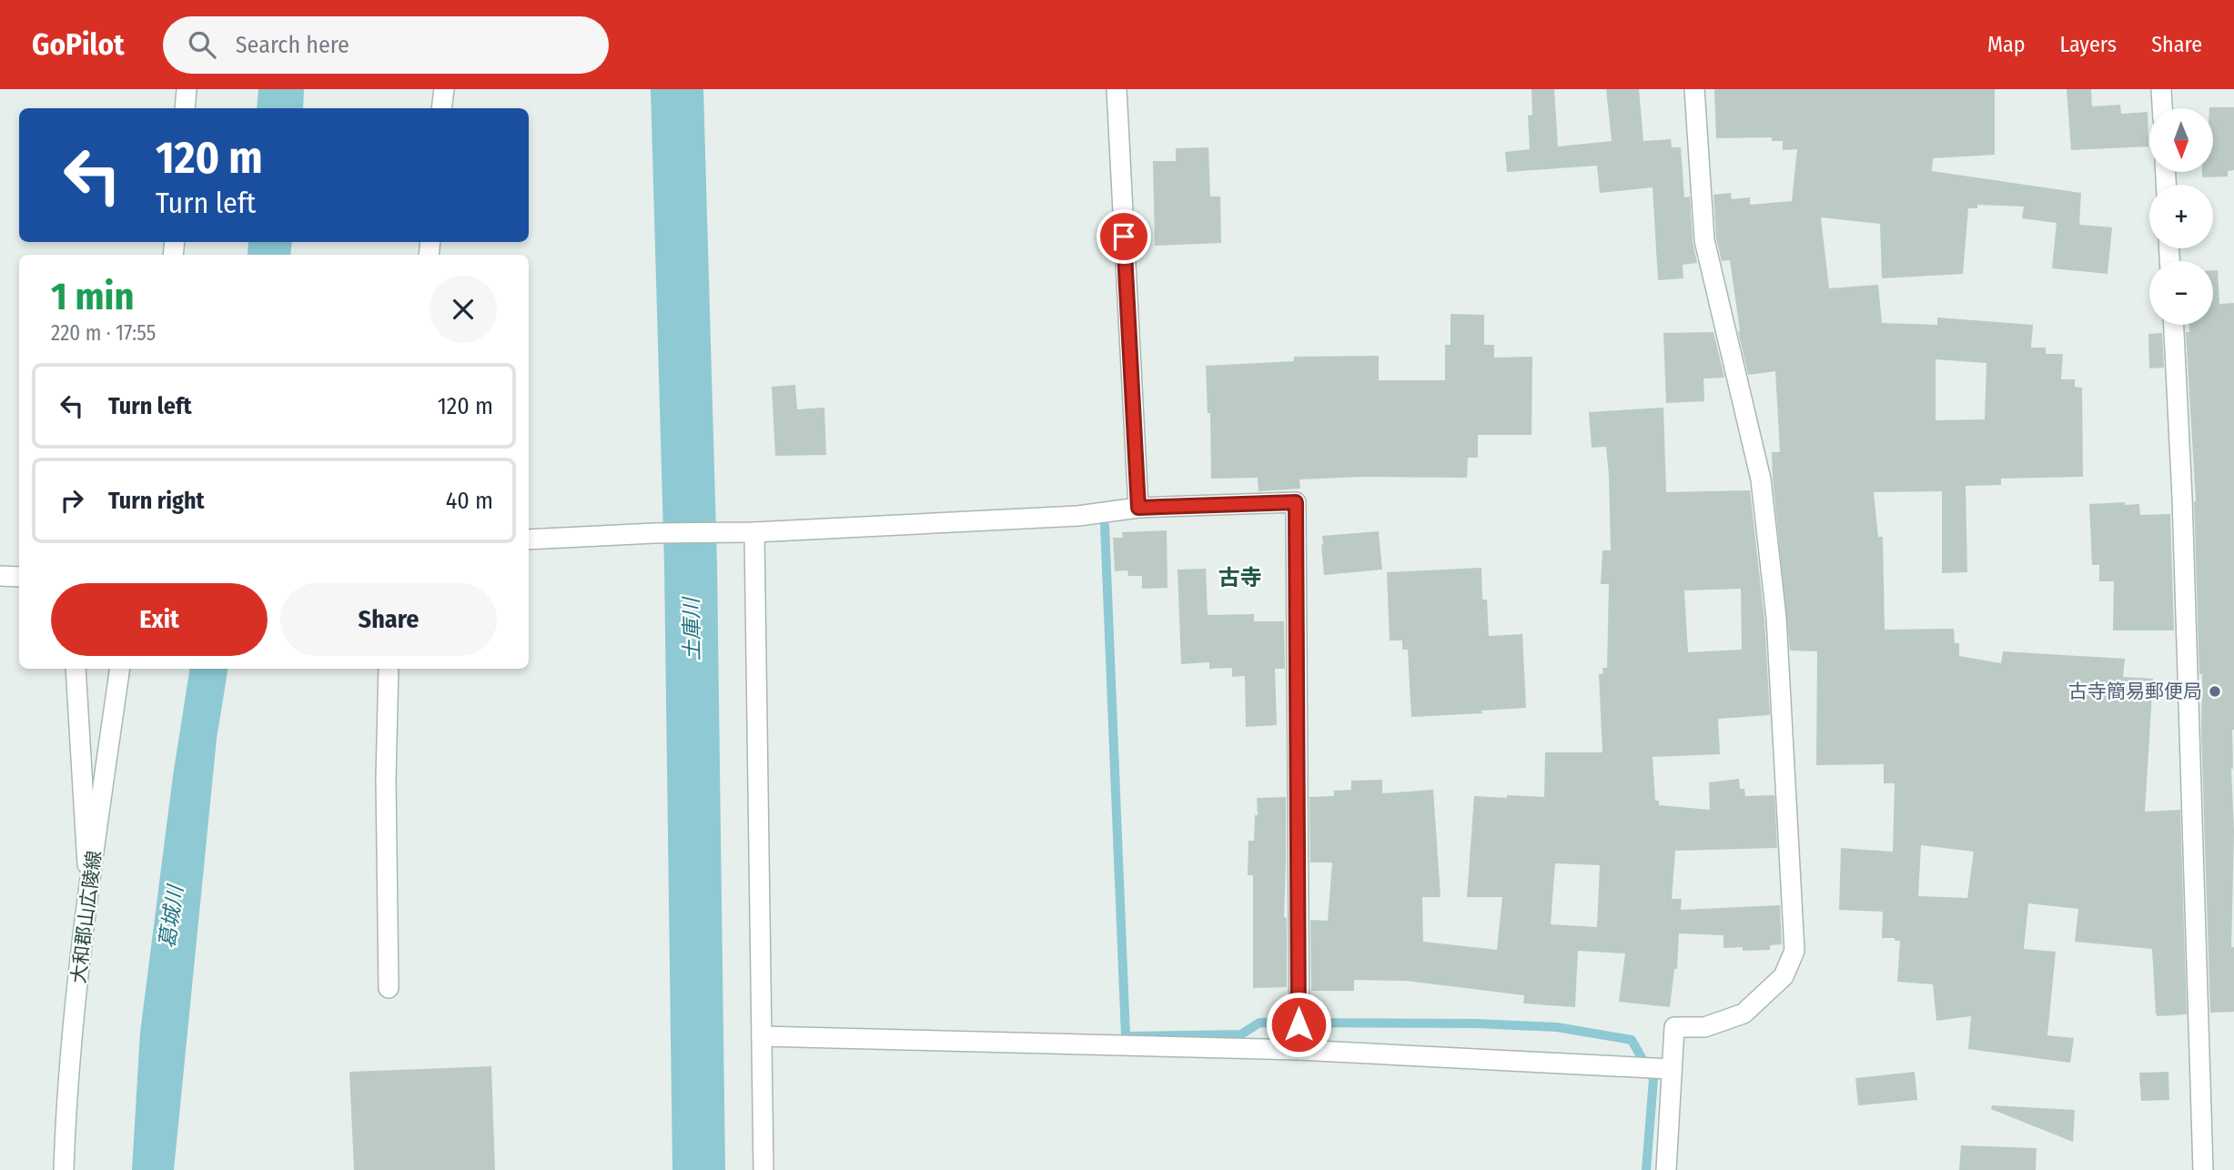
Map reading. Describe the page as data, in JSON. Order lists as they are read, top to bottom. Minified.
{"streets":{"street":["大和郡山広陵線"]},"districts":["古寺"],"water":["土庫川","葛城川"],"places":["古寺簡易郵便局"],"north":"bottom","page":{"header":"GoPilot","search":"Search here","nav":["Map","Layers","Share"],"map_buttons":["+","−"],"turn":["120 m","Turn left"],"heading":["1 min","220 m · 17:55"],"list":[{"name":"Turn left","value":"120 m"},{"name":"Turn right","value":"40 m"}],"buttons":["Exit","Share"]}}
